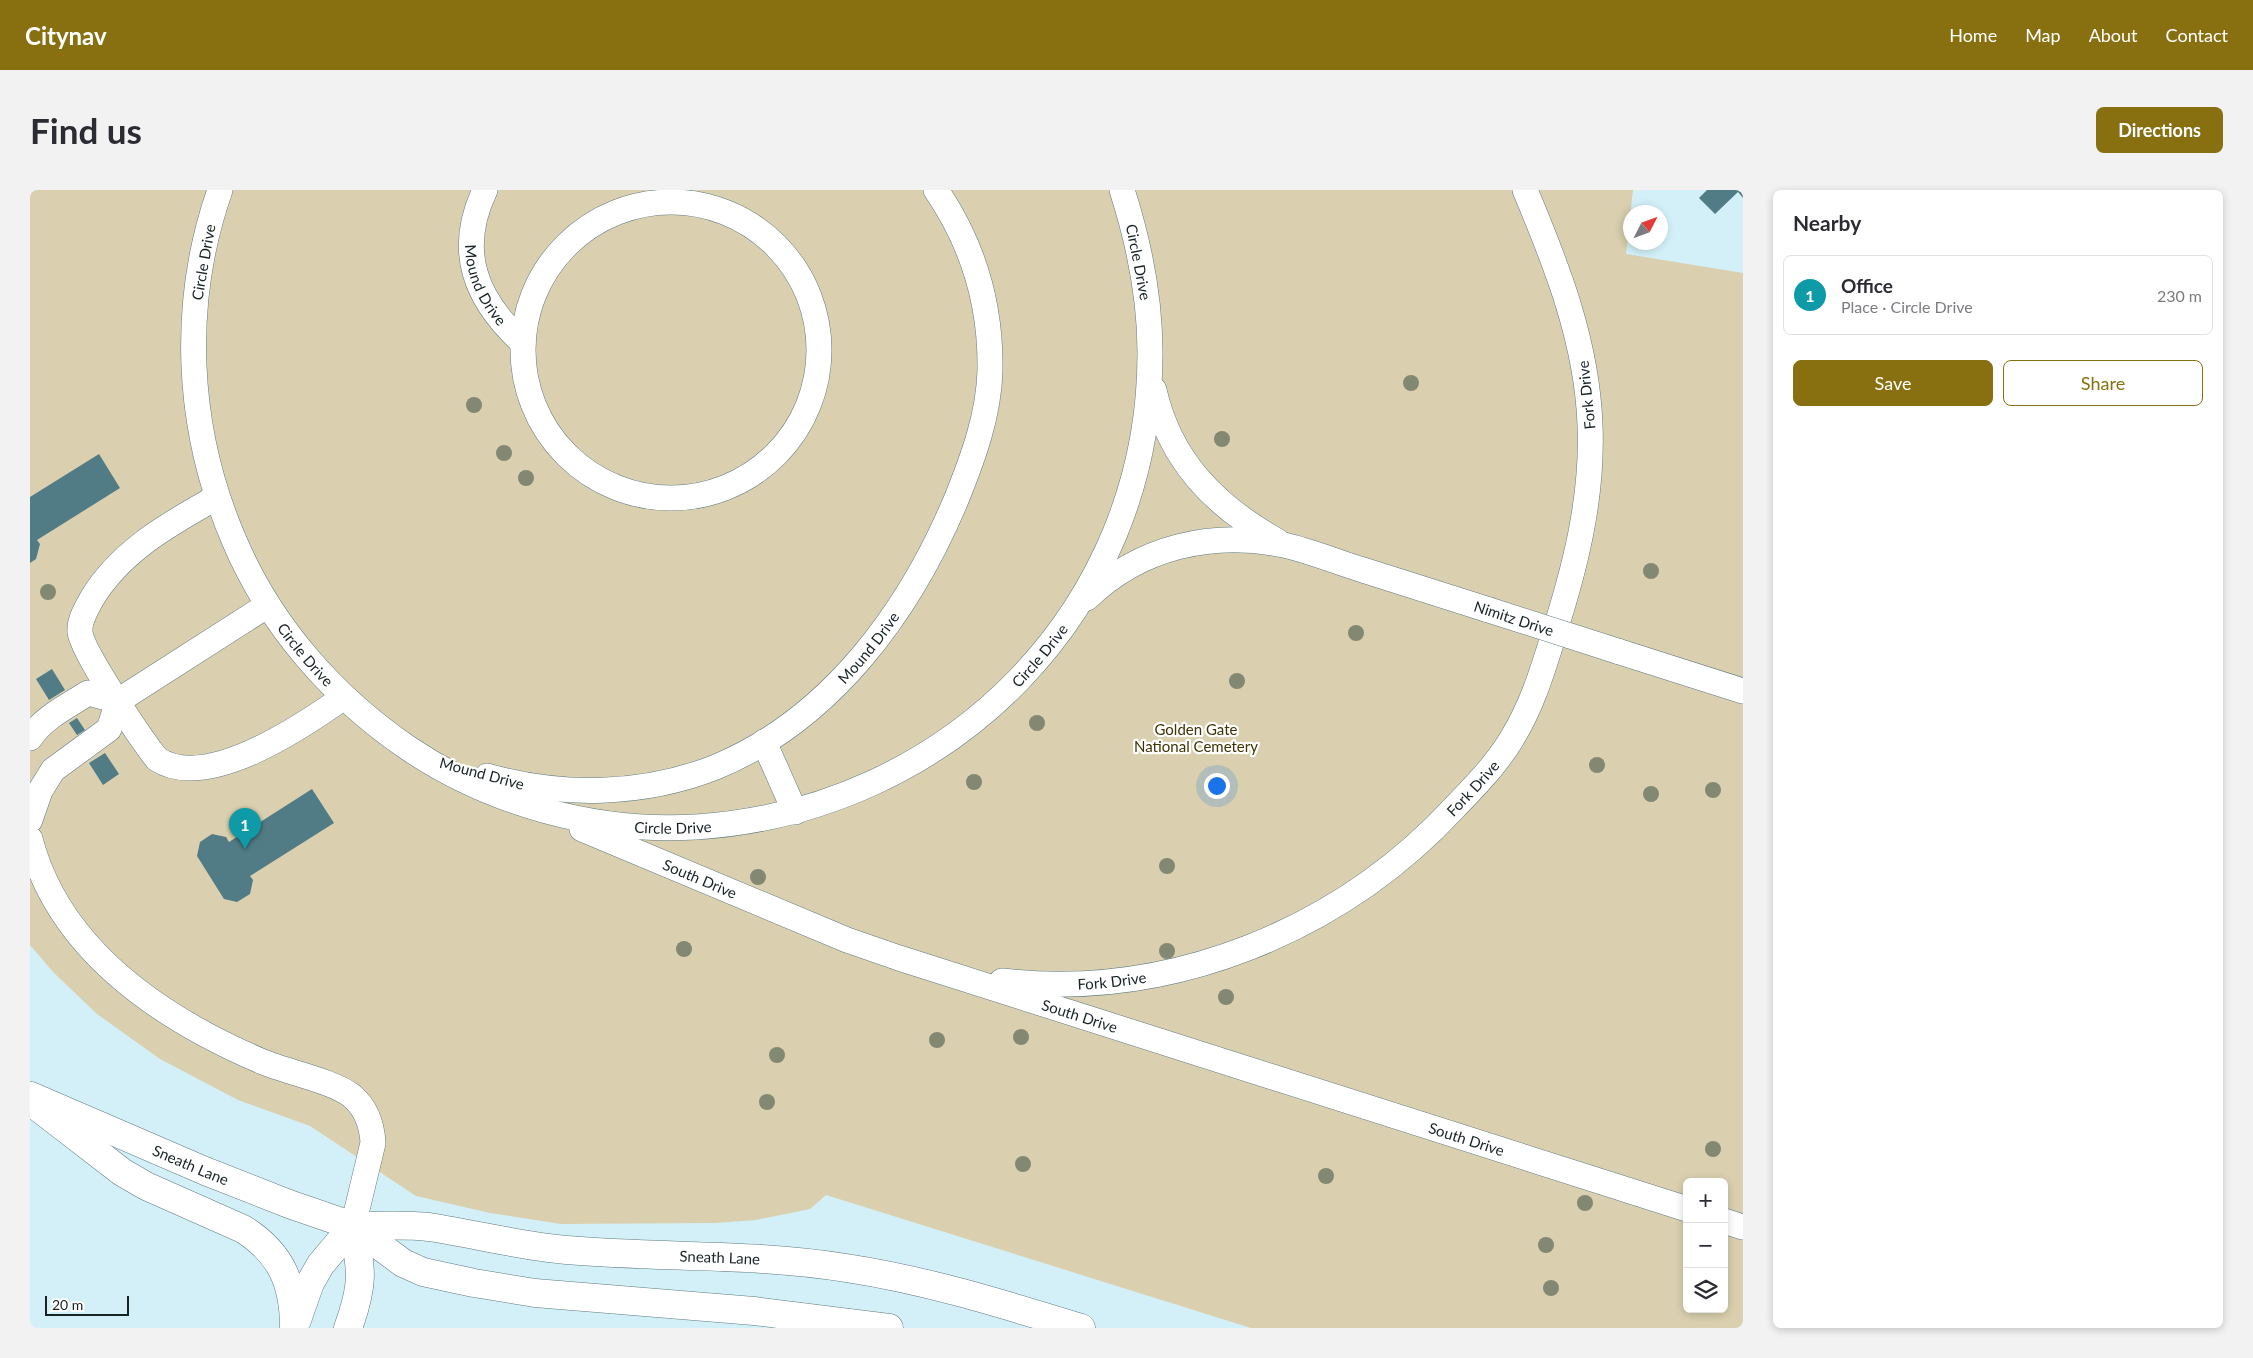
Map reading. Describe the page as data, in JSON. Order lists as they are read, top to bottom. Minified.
{"streets":{"main road":["Sneath Lane"],"street":["Circle Drive","Mound Drive","Fork Drive","Nimitz Drive","South Drive"]},"crossings":[["Circle Drive","Mound Drive"],["Circle Drive","Nimitz Drive"],["Circle Drive","South Drive"],["Fork Drive","South Drive"]],"parks":["Golden Gate National Cemetery"],"scale_bar":"20 m","north":"top right","page":{"header":"Citynav","nav":["Home","Map","About","Contact"],"buttons":["Directions",["Save","Share"]],"title":"Find us","heading":"Nearby","list":[{"mark":"1","name":"Office","note":"Place · Circle Drive","value":"230 m"}],"pins":"1","map_buttons":["+","−"],"scale":"20 m"}}
